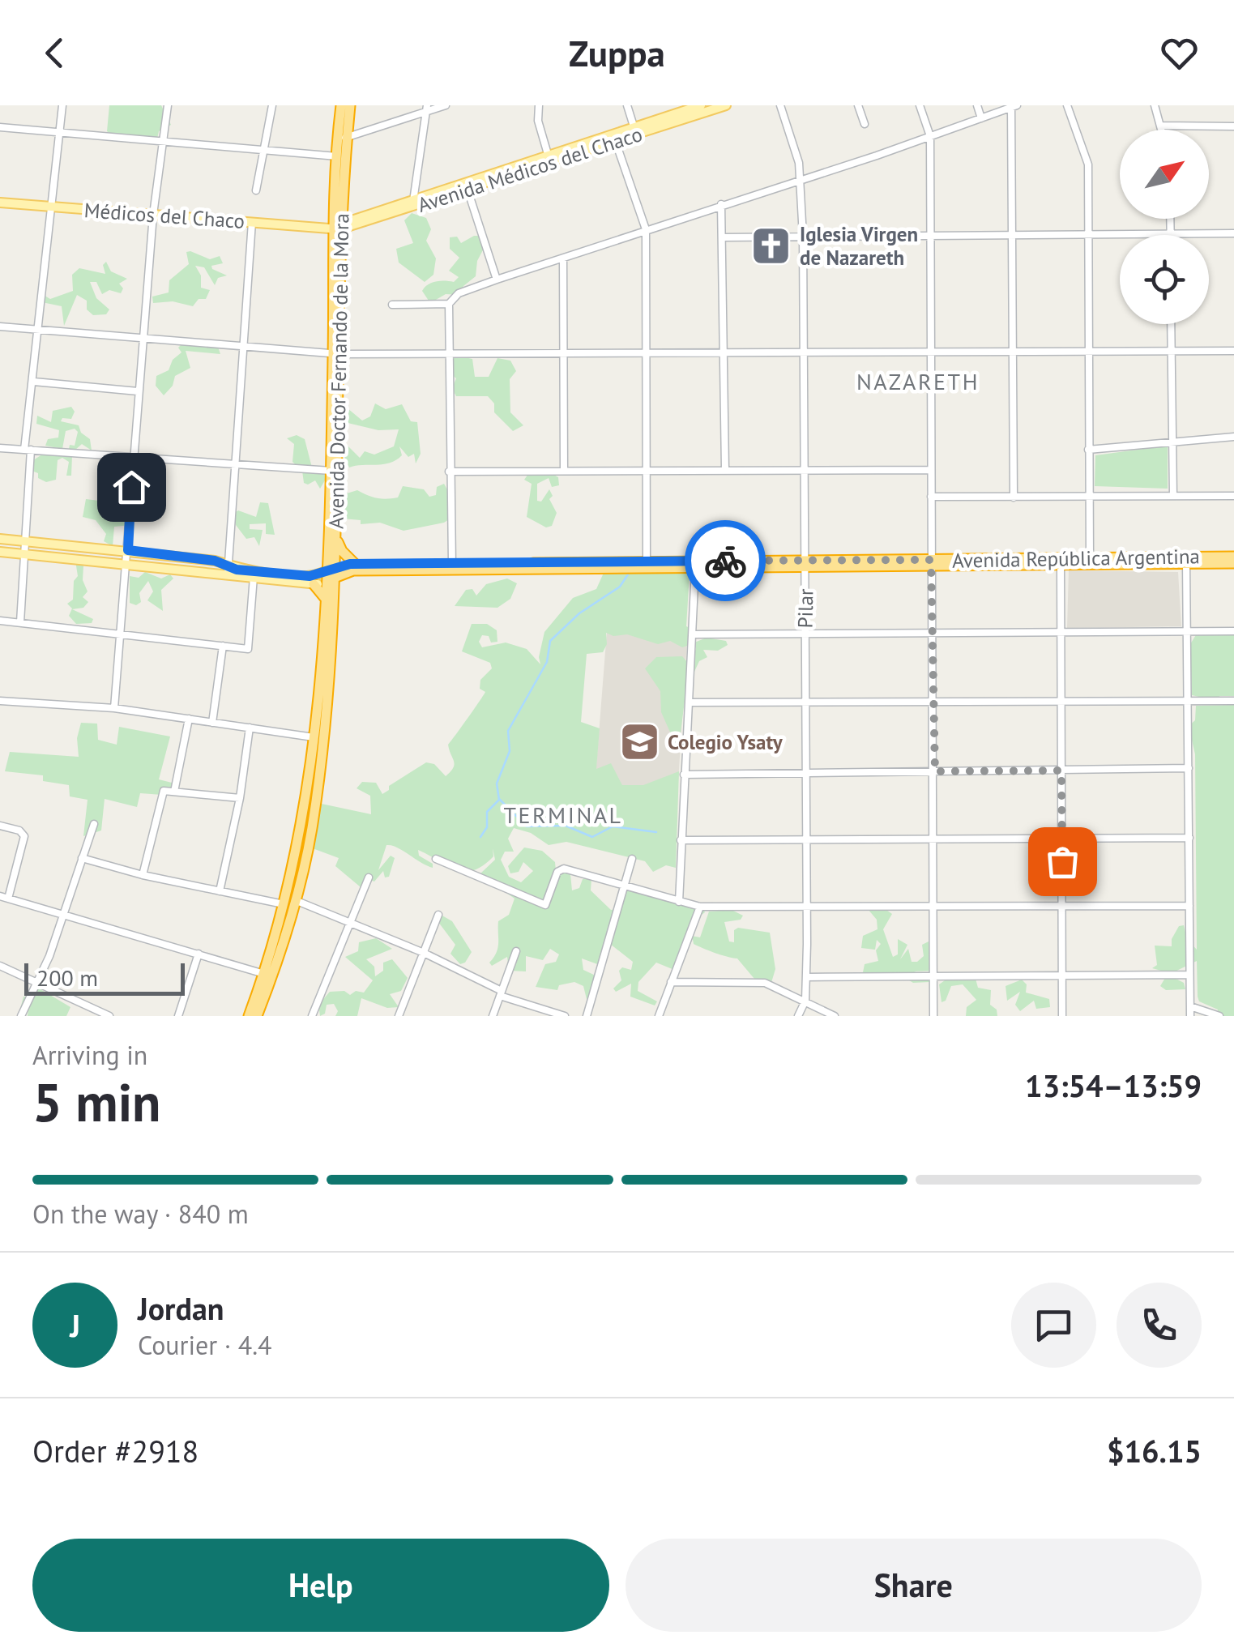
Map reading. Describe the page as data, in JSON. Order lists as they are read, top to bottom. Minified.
{"streets":{"highway":["Avenida Doctor Fernando de la Mora","Avenida República Argentina"],"main road":["Avenida Médicos del Chaco","Médicos del Chaco"],"street":["Pilar"]},"crossings":[["Avenida Médicos del Chaco","Médicos del Chaco"],["Avenida Médicos del Chaco","Avenida Doctor Fernando de la Mora"],["Médicos del Chaco","Avenida Doctor Fernando de la Mora"],["Avenida Doctor Fernando de la Mora","Avenida República Argentina"],["Avenida República Argentina","Pilar"]],"districts":["NAZARETH","TERMINAL"],"places":{"church":["Iglesia Virgen de Nazareth"],"school or university":["Colegio Ysaty"]},"scale_bar":"200 m","north":"top right","page":{"header":"Zuppa","scale":"200 m","heading":["5 min","Arriving in","13:54–13:59"],"panel":["Jordan","Courier · 4.4","Order #2918","$16.15"],"bar":"On the way · 840 m","round":"J","buttons":["Help","Share"]}}
